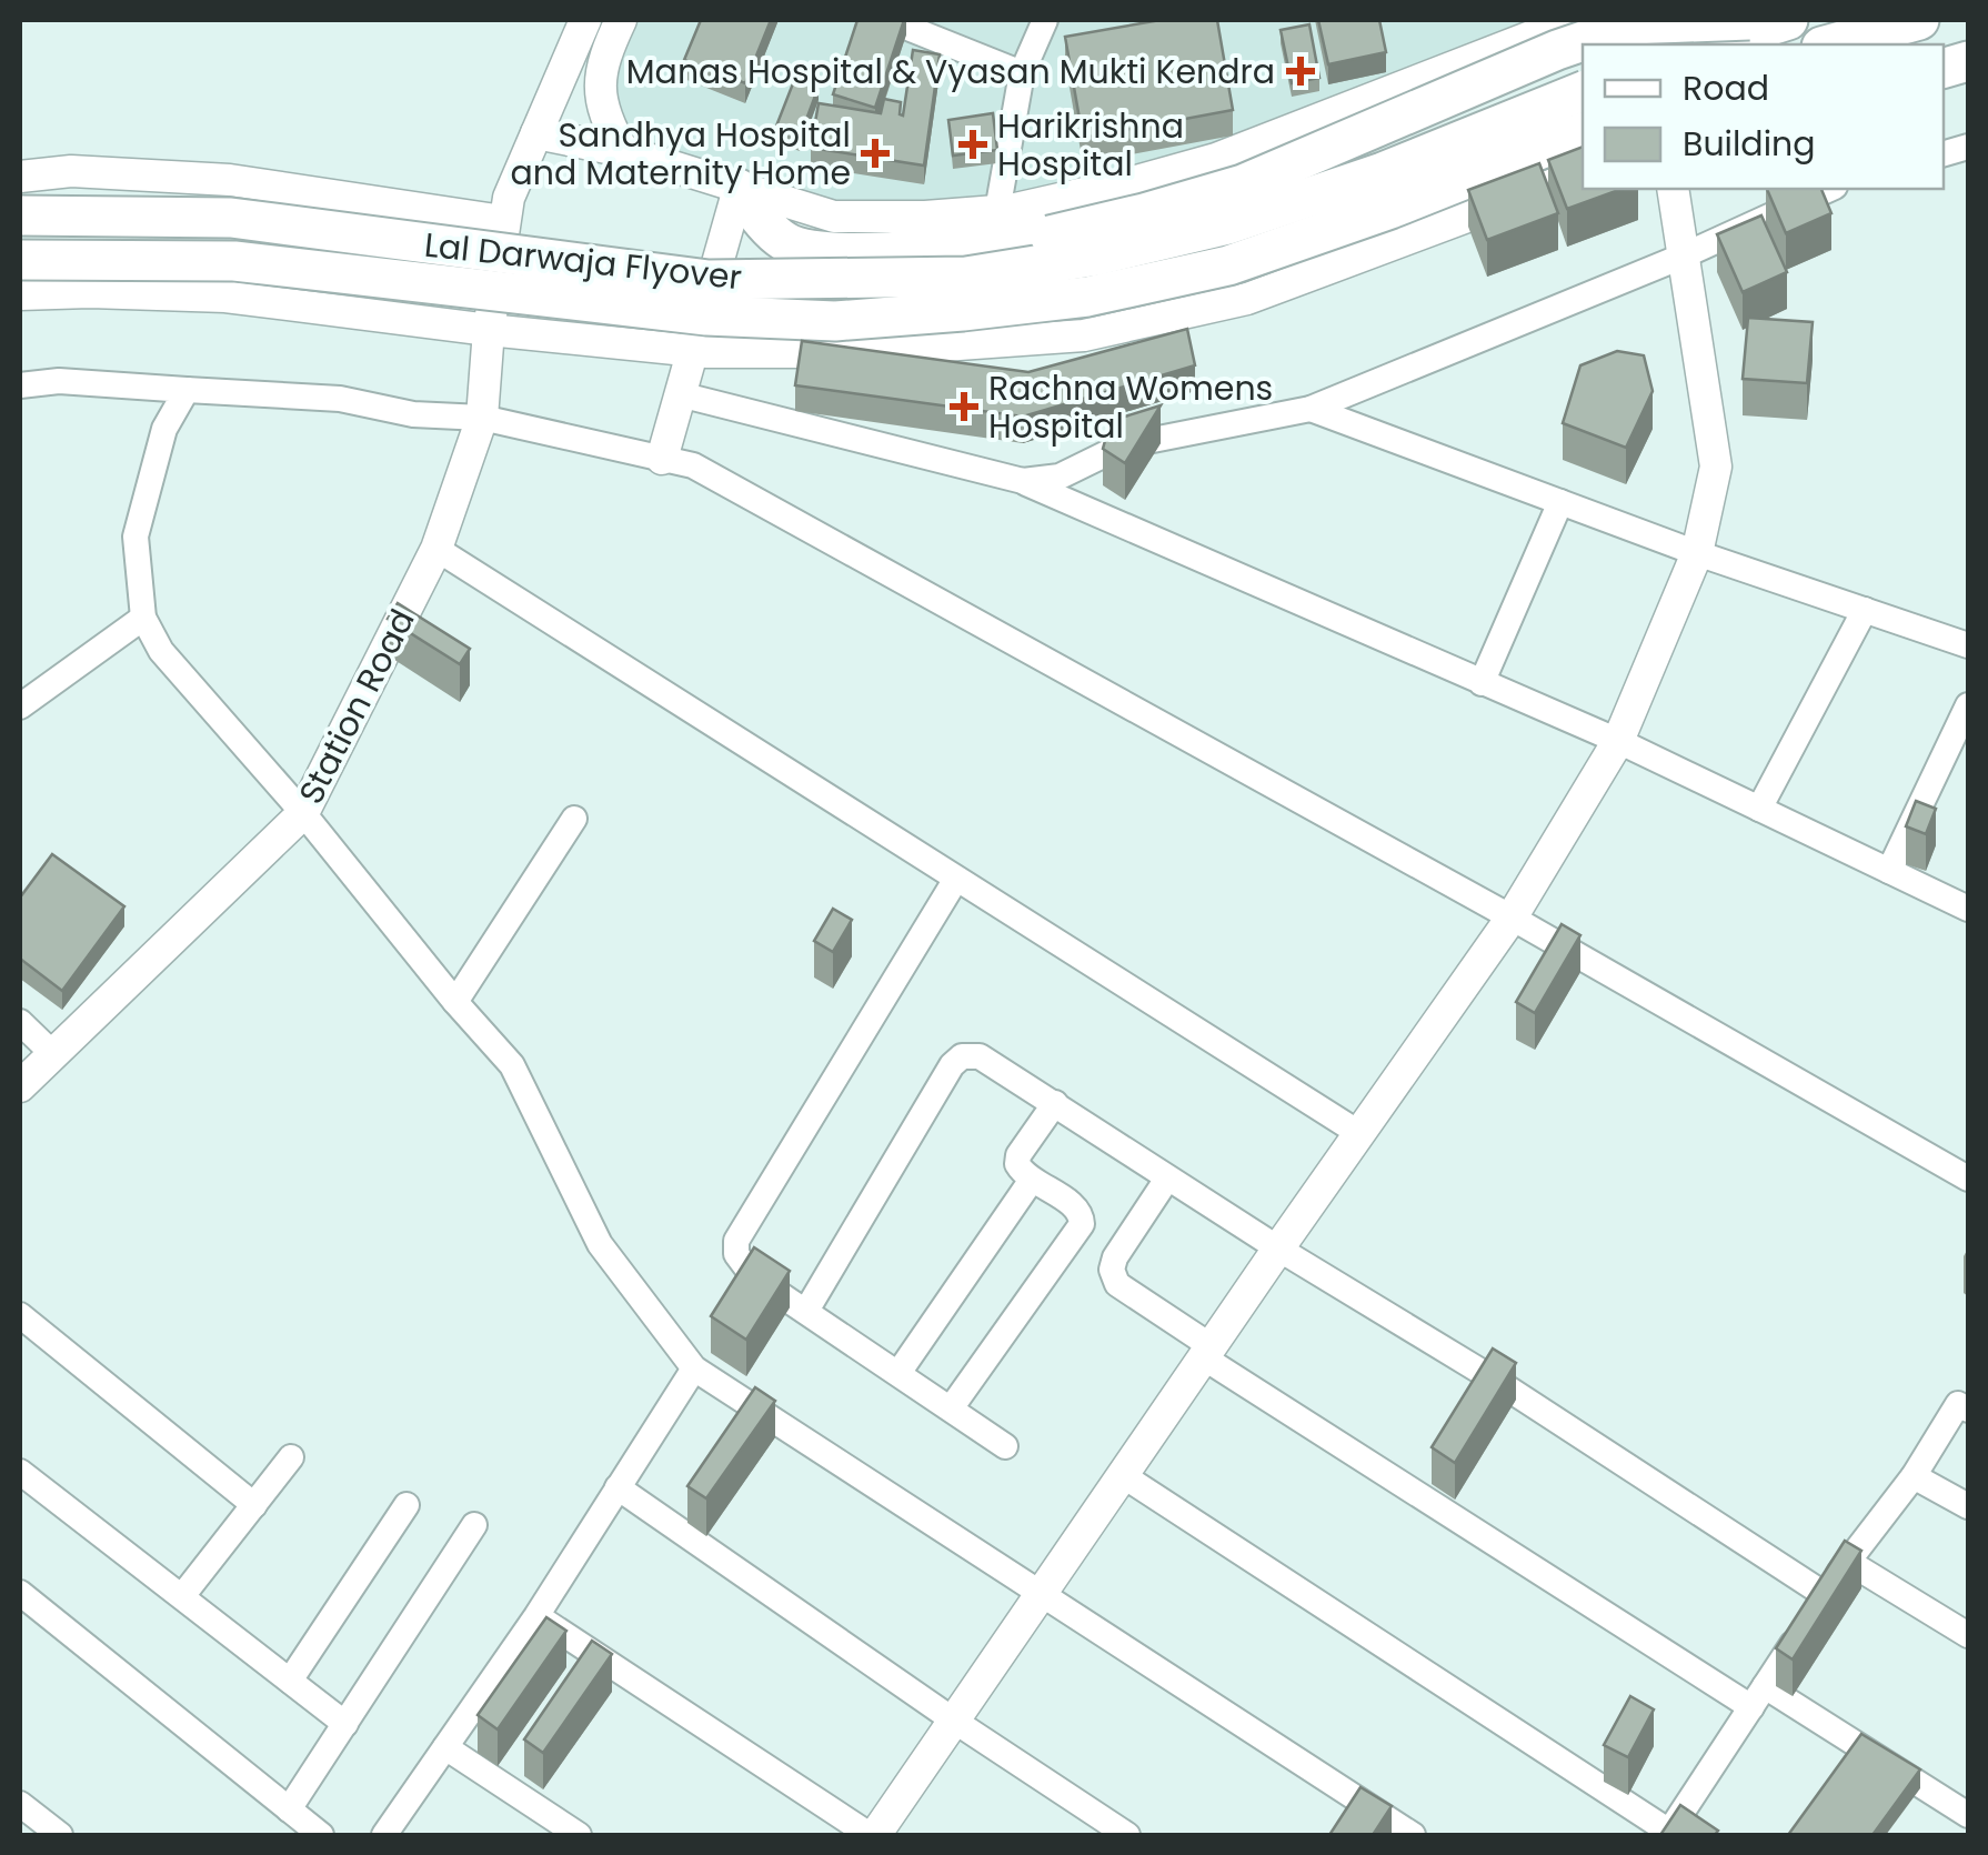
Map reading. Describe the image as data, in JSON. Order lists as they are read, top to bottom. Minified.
{"streets":{"highway":["Lal Darwaja Flyover"],"street":["Station Road"]},"places":{"health":["Manas Hospital & Vyasan Mukti Kendra","Harikrishna Hospital","Sandhya Hospital and Maternity Home","Rachna Womens Hospital"]},"legend":["Road","Building"]}
